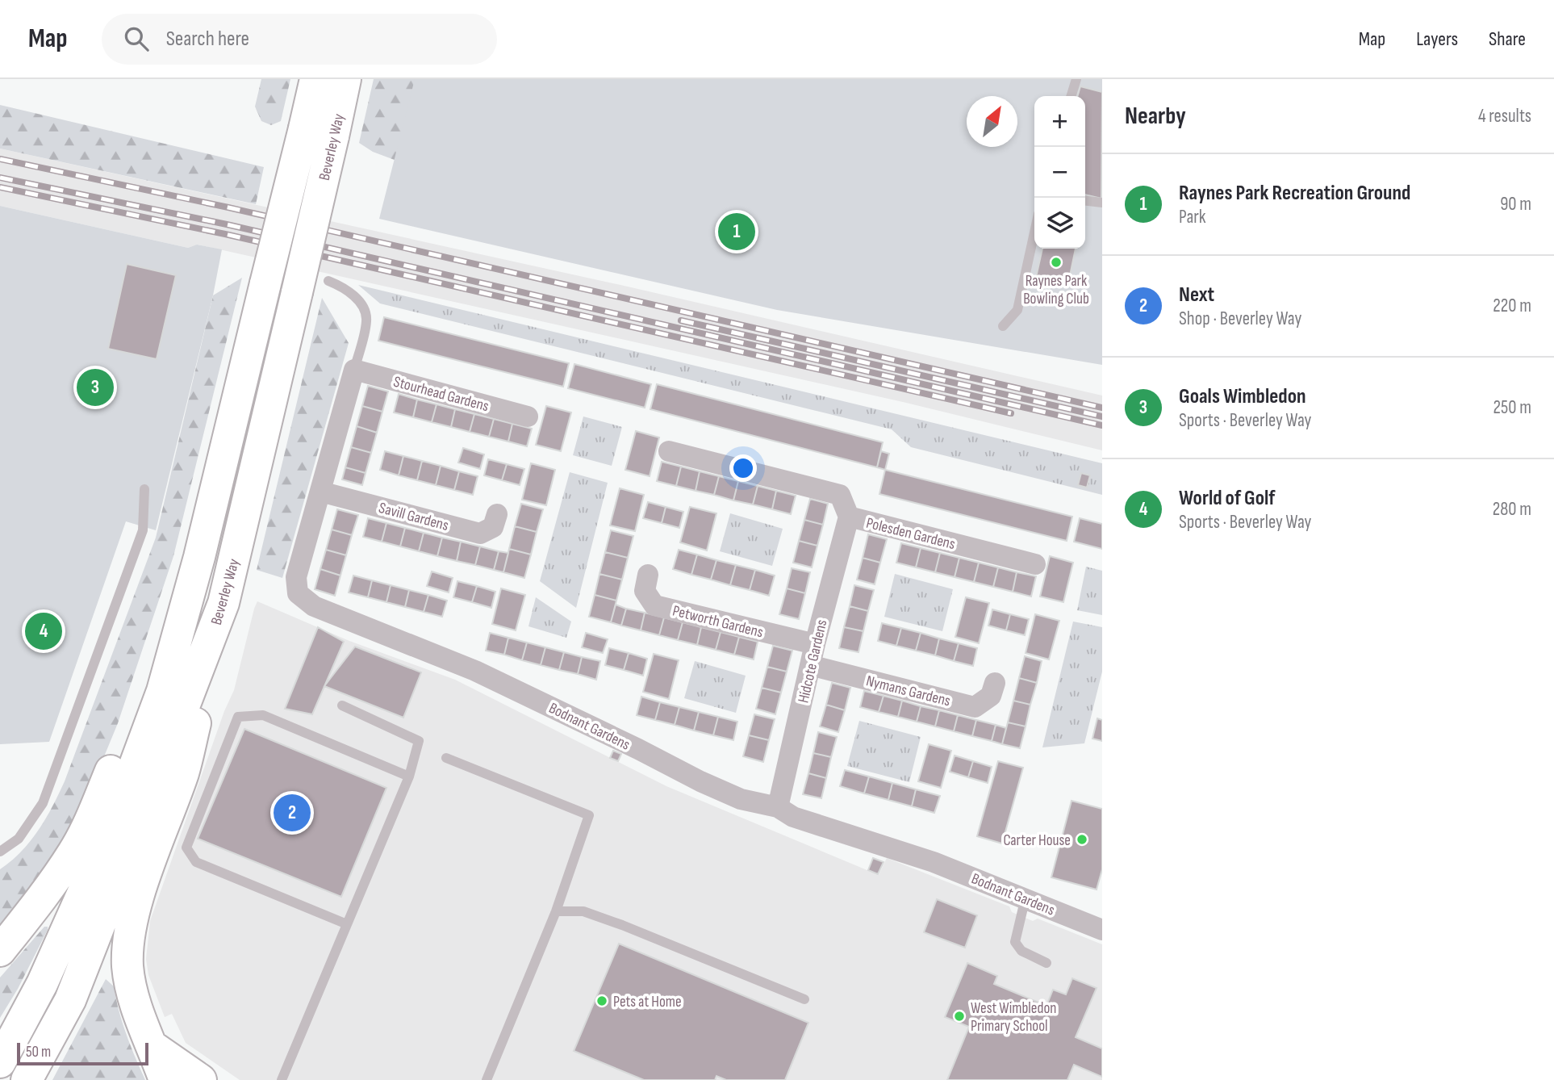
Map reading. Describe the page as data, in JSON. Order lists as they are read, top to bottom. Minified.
{"streets":{"highway":["Beverley Way"],"street":["Stourhead Gardens","Savill Gardens","Polesden Gardens","Petworth Gardens","Hidcote Gardens","Nymans Gardens","Bodnant Gardens"]},"crossings":[["Stourhead Gardens","Bodnant Gardens"],["Savill Gardens","Bodnant Gardens"],["Polesden Gardens","Hidcote Gardens"],["Petworth Gardens","Hidcote Gardens"],["Hidcote Gardens","Nymans Gardens"],["Hidcote Gardens","Bodnant Gardens"]],"places":["Raynes Park Bowling Club","Carter House","Pets at Home","West Wimbledon Primary School"],"scale_bar":"50 m","north":"top right","page":{"header":"Map","search":"Search here","nav":["Map","Layers","Share"],"heading":["Nearby","4 results"],"map_buttons":["+","−"],"list":[{"mark":"1","name":"Raynes Park Recreation Ground","note":"Park","value":"90 m"},{"mark":"2","name":"Next","note":"Shop · Beverley Way","value":"220 m"},{"mark":"3","name":"Goals Wimbledon","note":"Sports · Beverley Way","value":"250 m"},{"mark":"4","name":"World of Golf","note":"Sports · Beverley Way","value":"280 m"}],"pins":["1","3","4","2"],"scale":"50 m"}}
